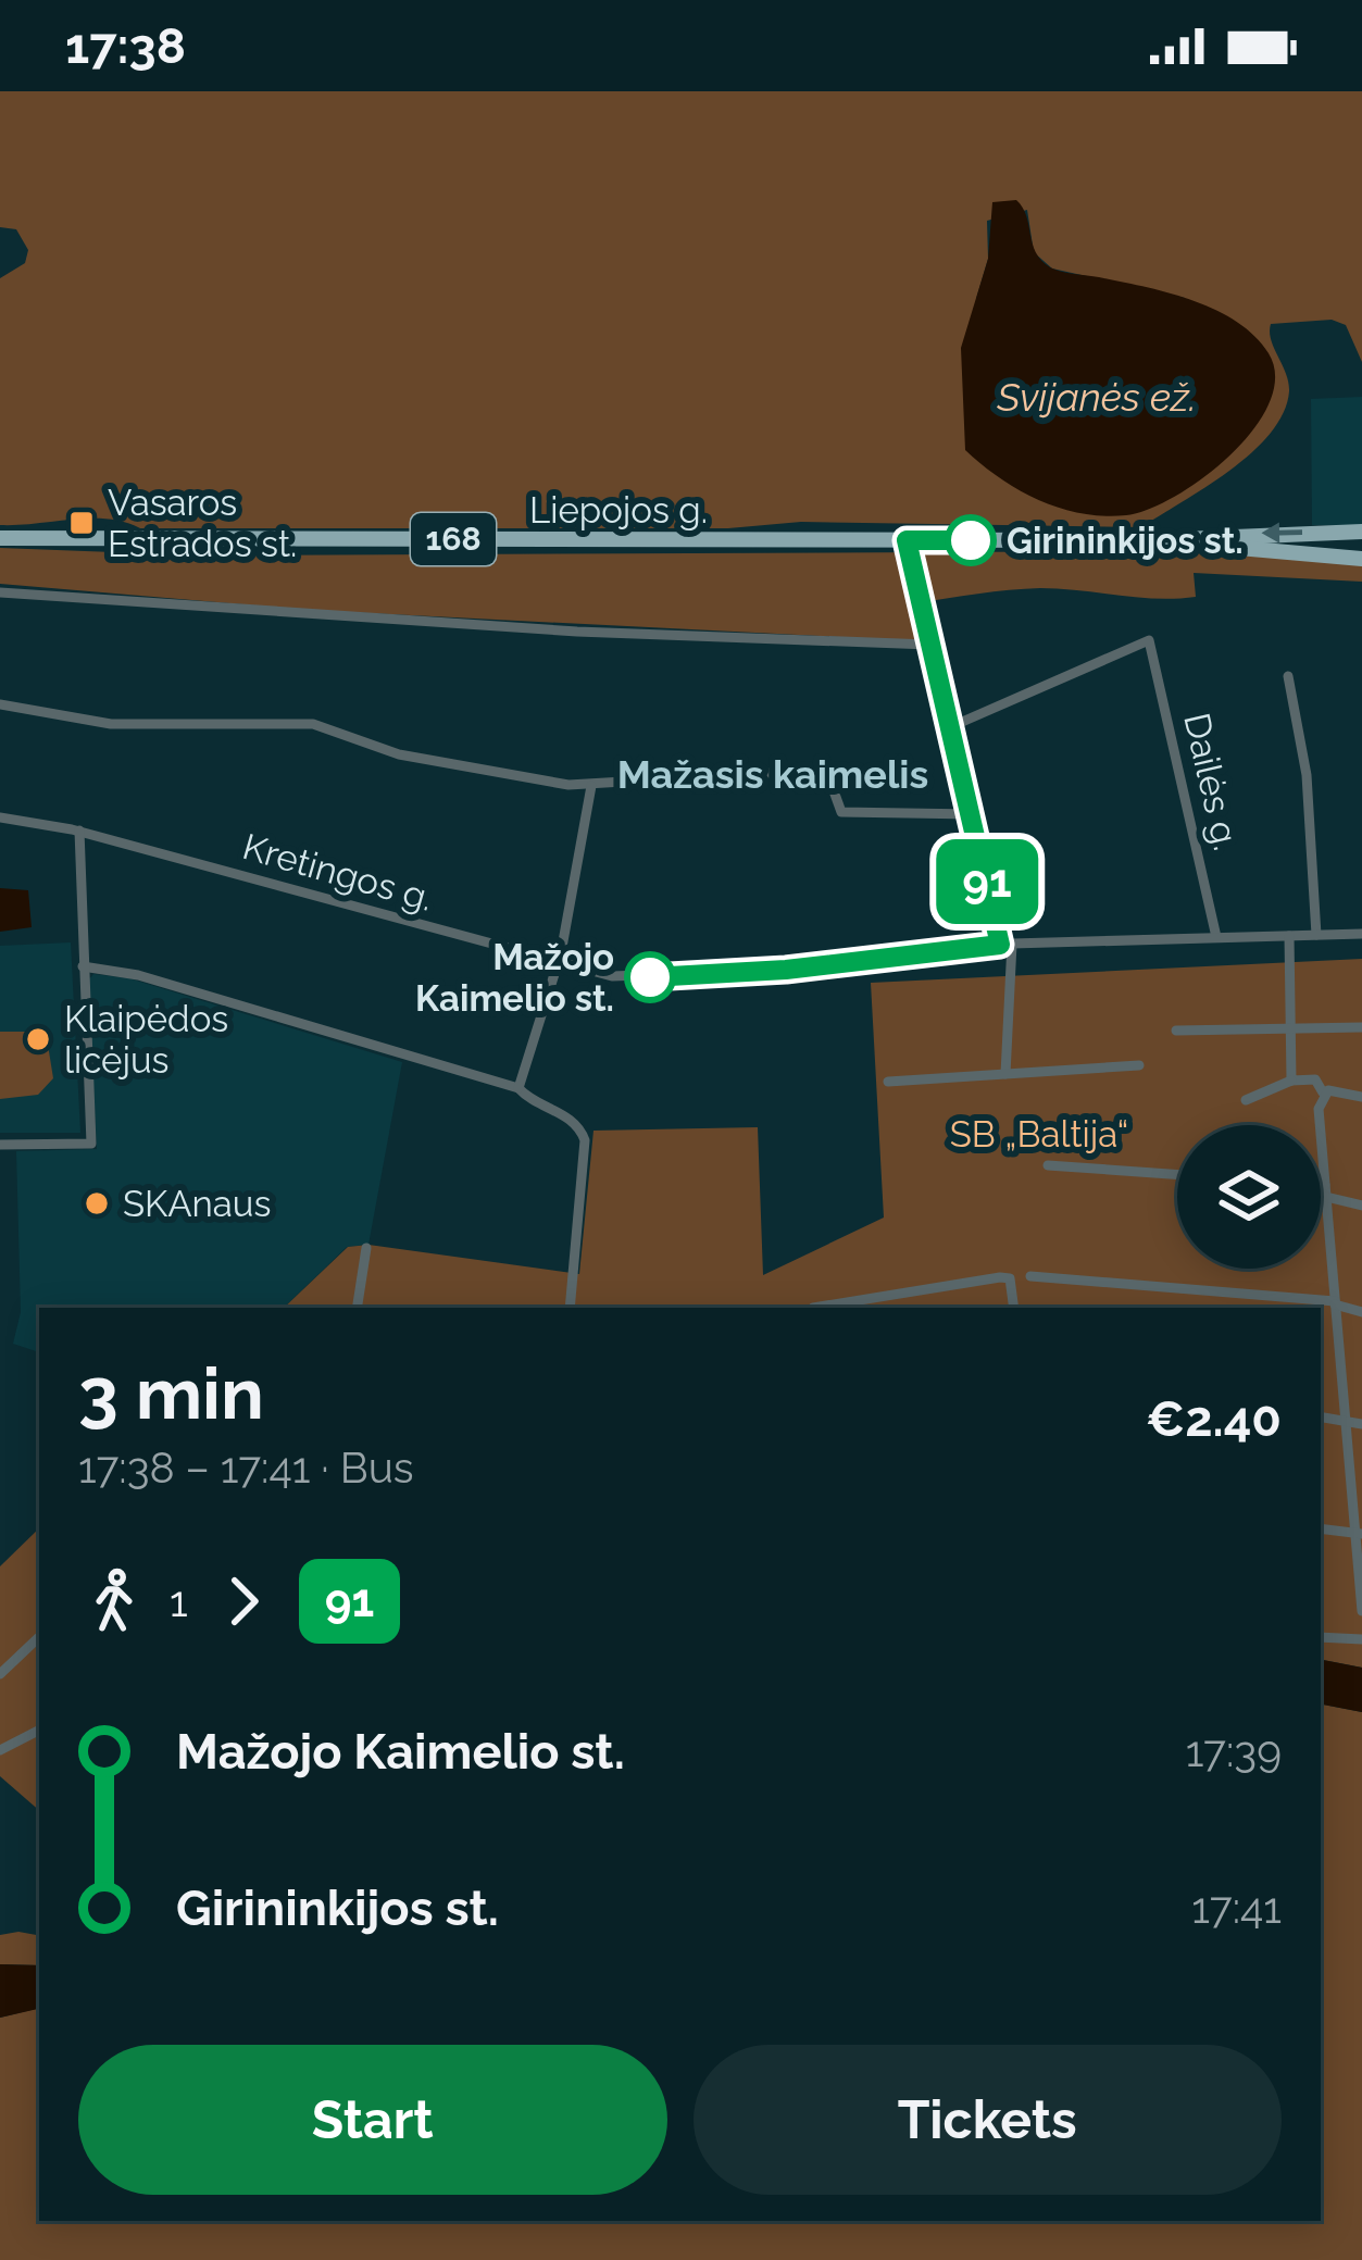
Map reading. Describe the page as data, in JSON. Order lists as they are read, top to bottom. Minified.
{"streets":{"main road":["Liepojos g.","168"],"street":["Dailės g.","Kretingos g."]},"crossings":[["Dailės g.","Kretingos g."]],"districts":["Mažasis kaimelis"],"water":["Svijanės ež."],"parks":["SB „Baltija“"],"places":{"transit":["Vasaros Estrados st."],"other":["Girininkijos st.","Mažojo Kaimelio st.","Klaipėdos licėjus","SKAnaus"]},"lines":["bus line 91"],"page":{"status":"17:38","on_map":"91","heading":["3 min","17:38 – 17:41 · Bus","€2.40"],"legs":["1","91"],"list":[{"name":"Mažojo Kaimelio st.","value":"17:39"},{"name":"Girininkijos st.","value":"17:41"}],"buttons":["Start","Tickets"]}}
